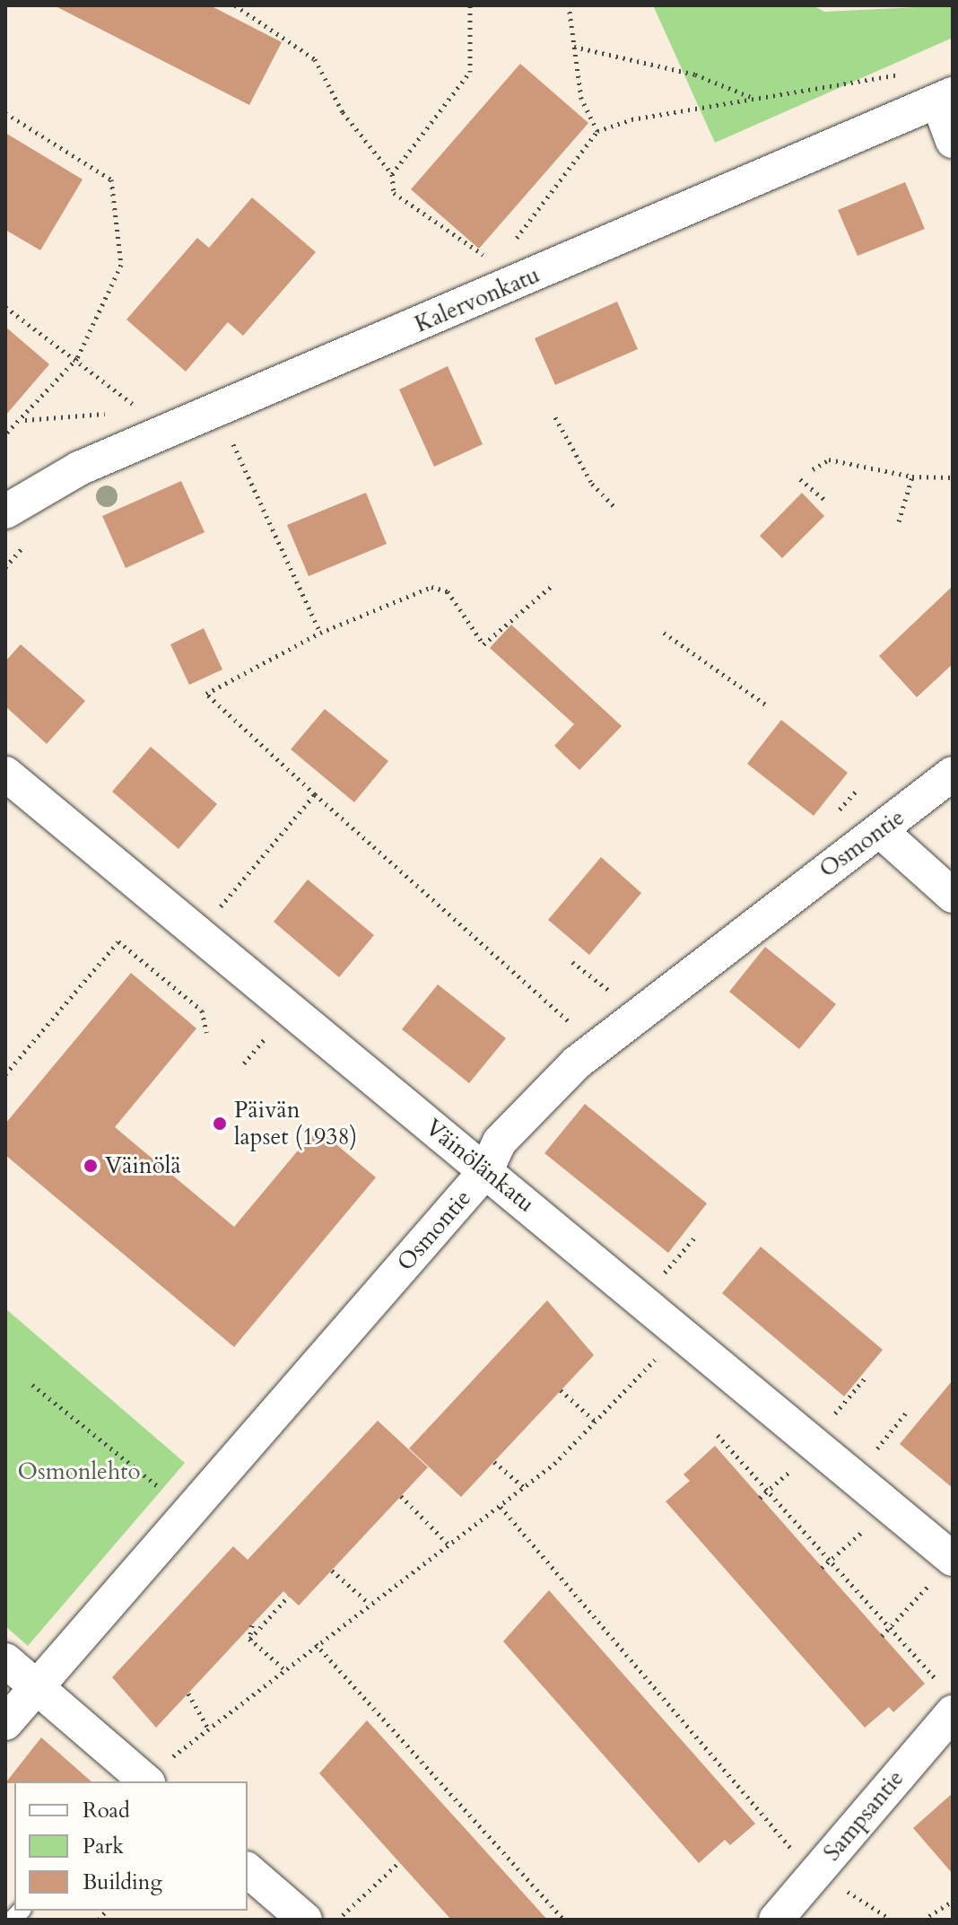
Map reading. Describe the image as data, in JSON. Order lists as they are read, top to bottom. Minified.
{"streets":{"street":["Kalervonkatu","Osmontie","Väinölänkatu","Sampsantie"]},"crossings":[["Osmontie","Väinölänkatu"]],"parks":["Osmonlehto"],"places":["Päivän lapset (1938)","Väinölä"],"legend":["Road","Park","Building"]}
